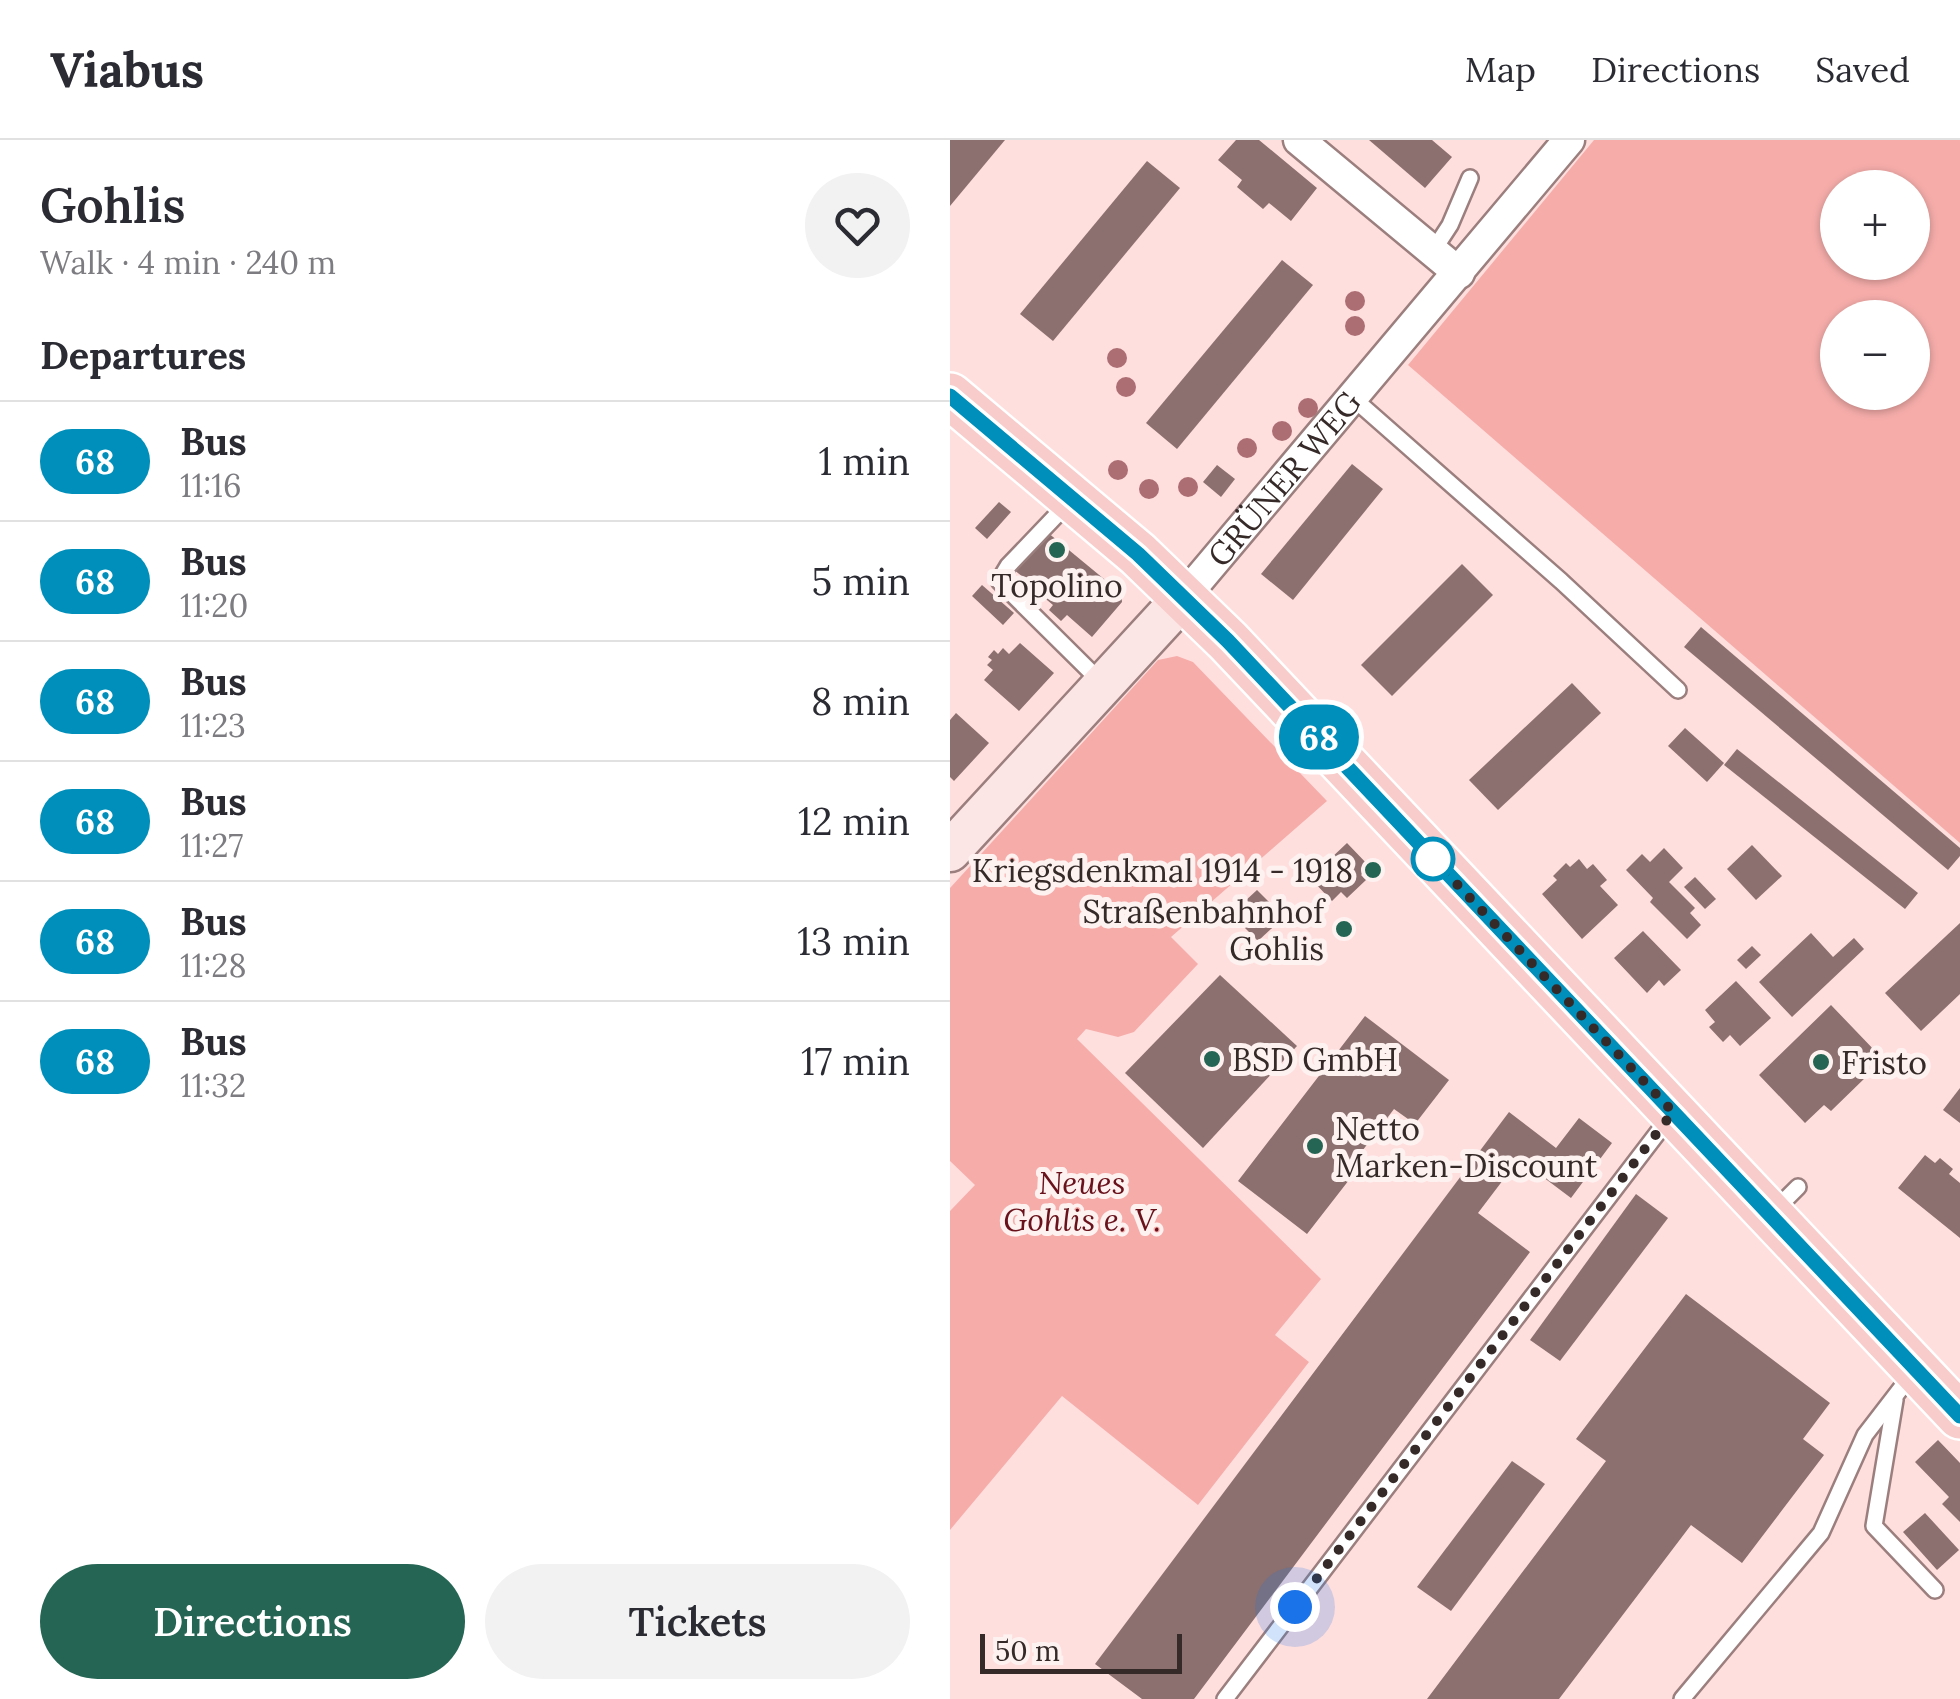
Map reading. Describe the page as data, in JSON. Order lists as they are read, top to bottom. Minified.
{"streets":{"street":["GRÜNER WEG"]},"parks":["Neues Gohlis e. V."],"places":["Topolino","Kriegsdenkmal 1914 - 1918","Straßenbahnhof Gohlis","BSD GmbH","Fristo","Netto Marken-Discount"],"lines":["bus line 68"],"scale_bar":"50 m","page":{"header":"Viabus","nav":["Map","Directions","Saved"],"heading":[["Gohlis","Walk · 4 min · 240 m"],"Departures"],"on_map":"68","map_buttons":["+","−"],"list":[{"mark":"68","name":"Bus","note":"11:16","value":"1 min"},{"mark":"68","name":"Bus","note":"11:20","value":"5 min"},{"mark":"68","name":"Bus","note":"11:23","value":"8 min"},{"mark":"68","name":"Bus","note":"11:27","value":"12 min"},{"mark":"68","name":"Bus","note":"11:28","value":"13 min"},{"mark":"68","name":"Bus","note":"11:32","value":"17 min"}],"buttons":["Directions","Tickets"],"scale":"50 m"}}
